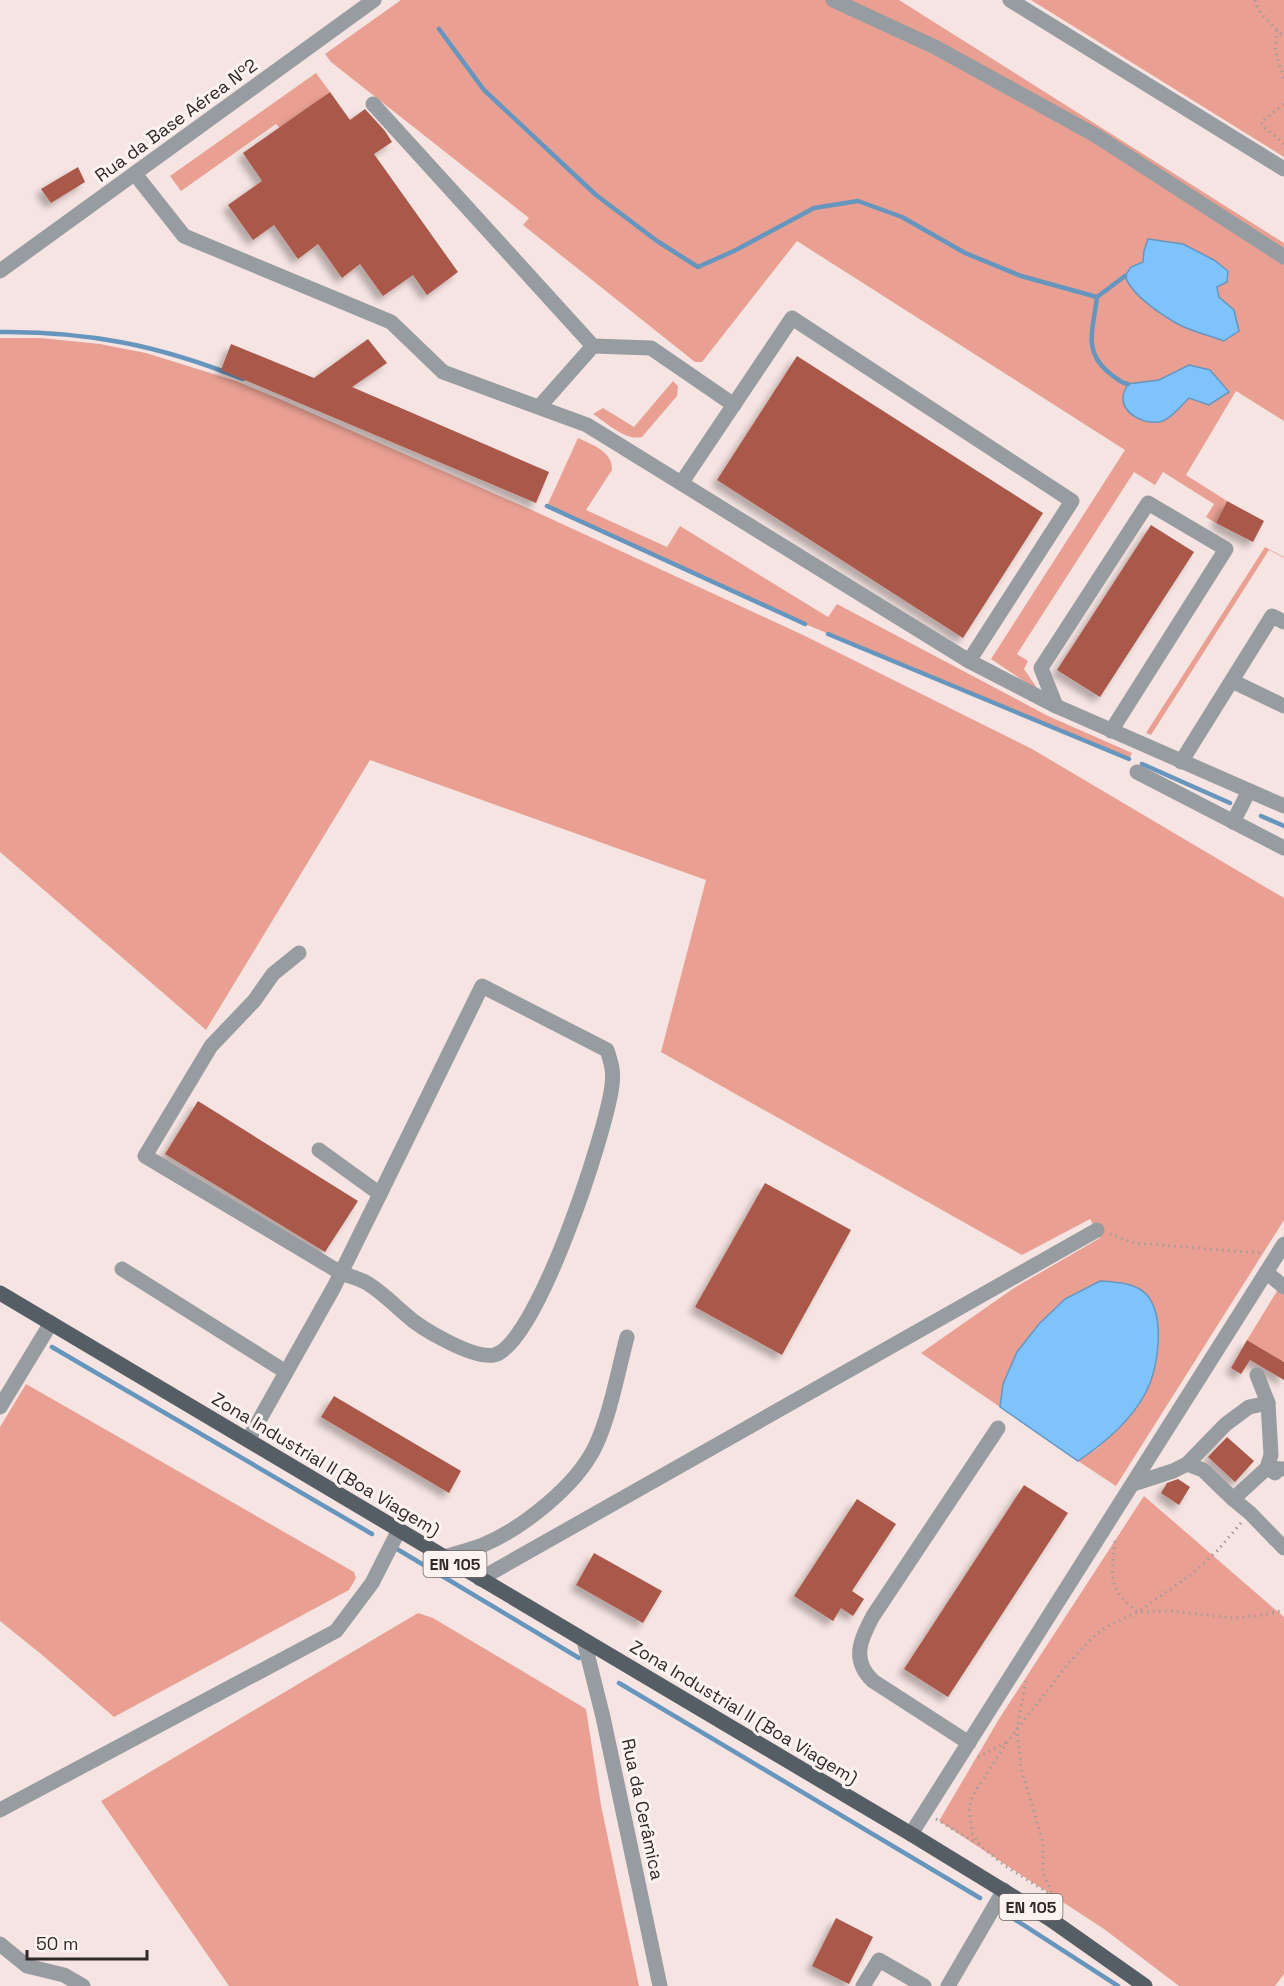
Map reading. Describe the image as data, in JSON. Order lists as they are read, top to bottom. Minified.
{"streets":{"main road":["Zona Industrial II (Boa Viagem)","EN 105"],"street":["Rua da Base Aérea Nº2","Rua da Cerâmica"]},"crossings":[["Zona Industrial II (Boa Viagem)","EN 105"],["Zona Industrial II (Boa Viagem)","Rua da Cerâmica"]],"scale_bar":"50 m"}
